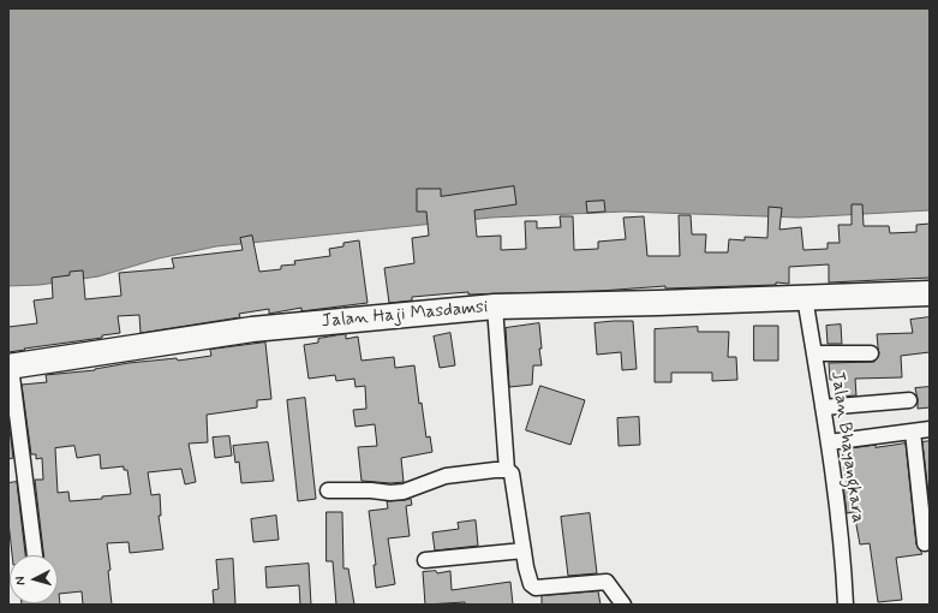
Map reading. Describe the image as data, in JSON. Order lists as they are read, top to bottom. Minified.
{"streets":{"highway":["Jalan Haji Masdamsi"],"street":["Jalan Bhayangkara"]},"crossings":[["Jalan Haji Masdamsi","Jalan Bhayangkara"]],"north":"left"}
